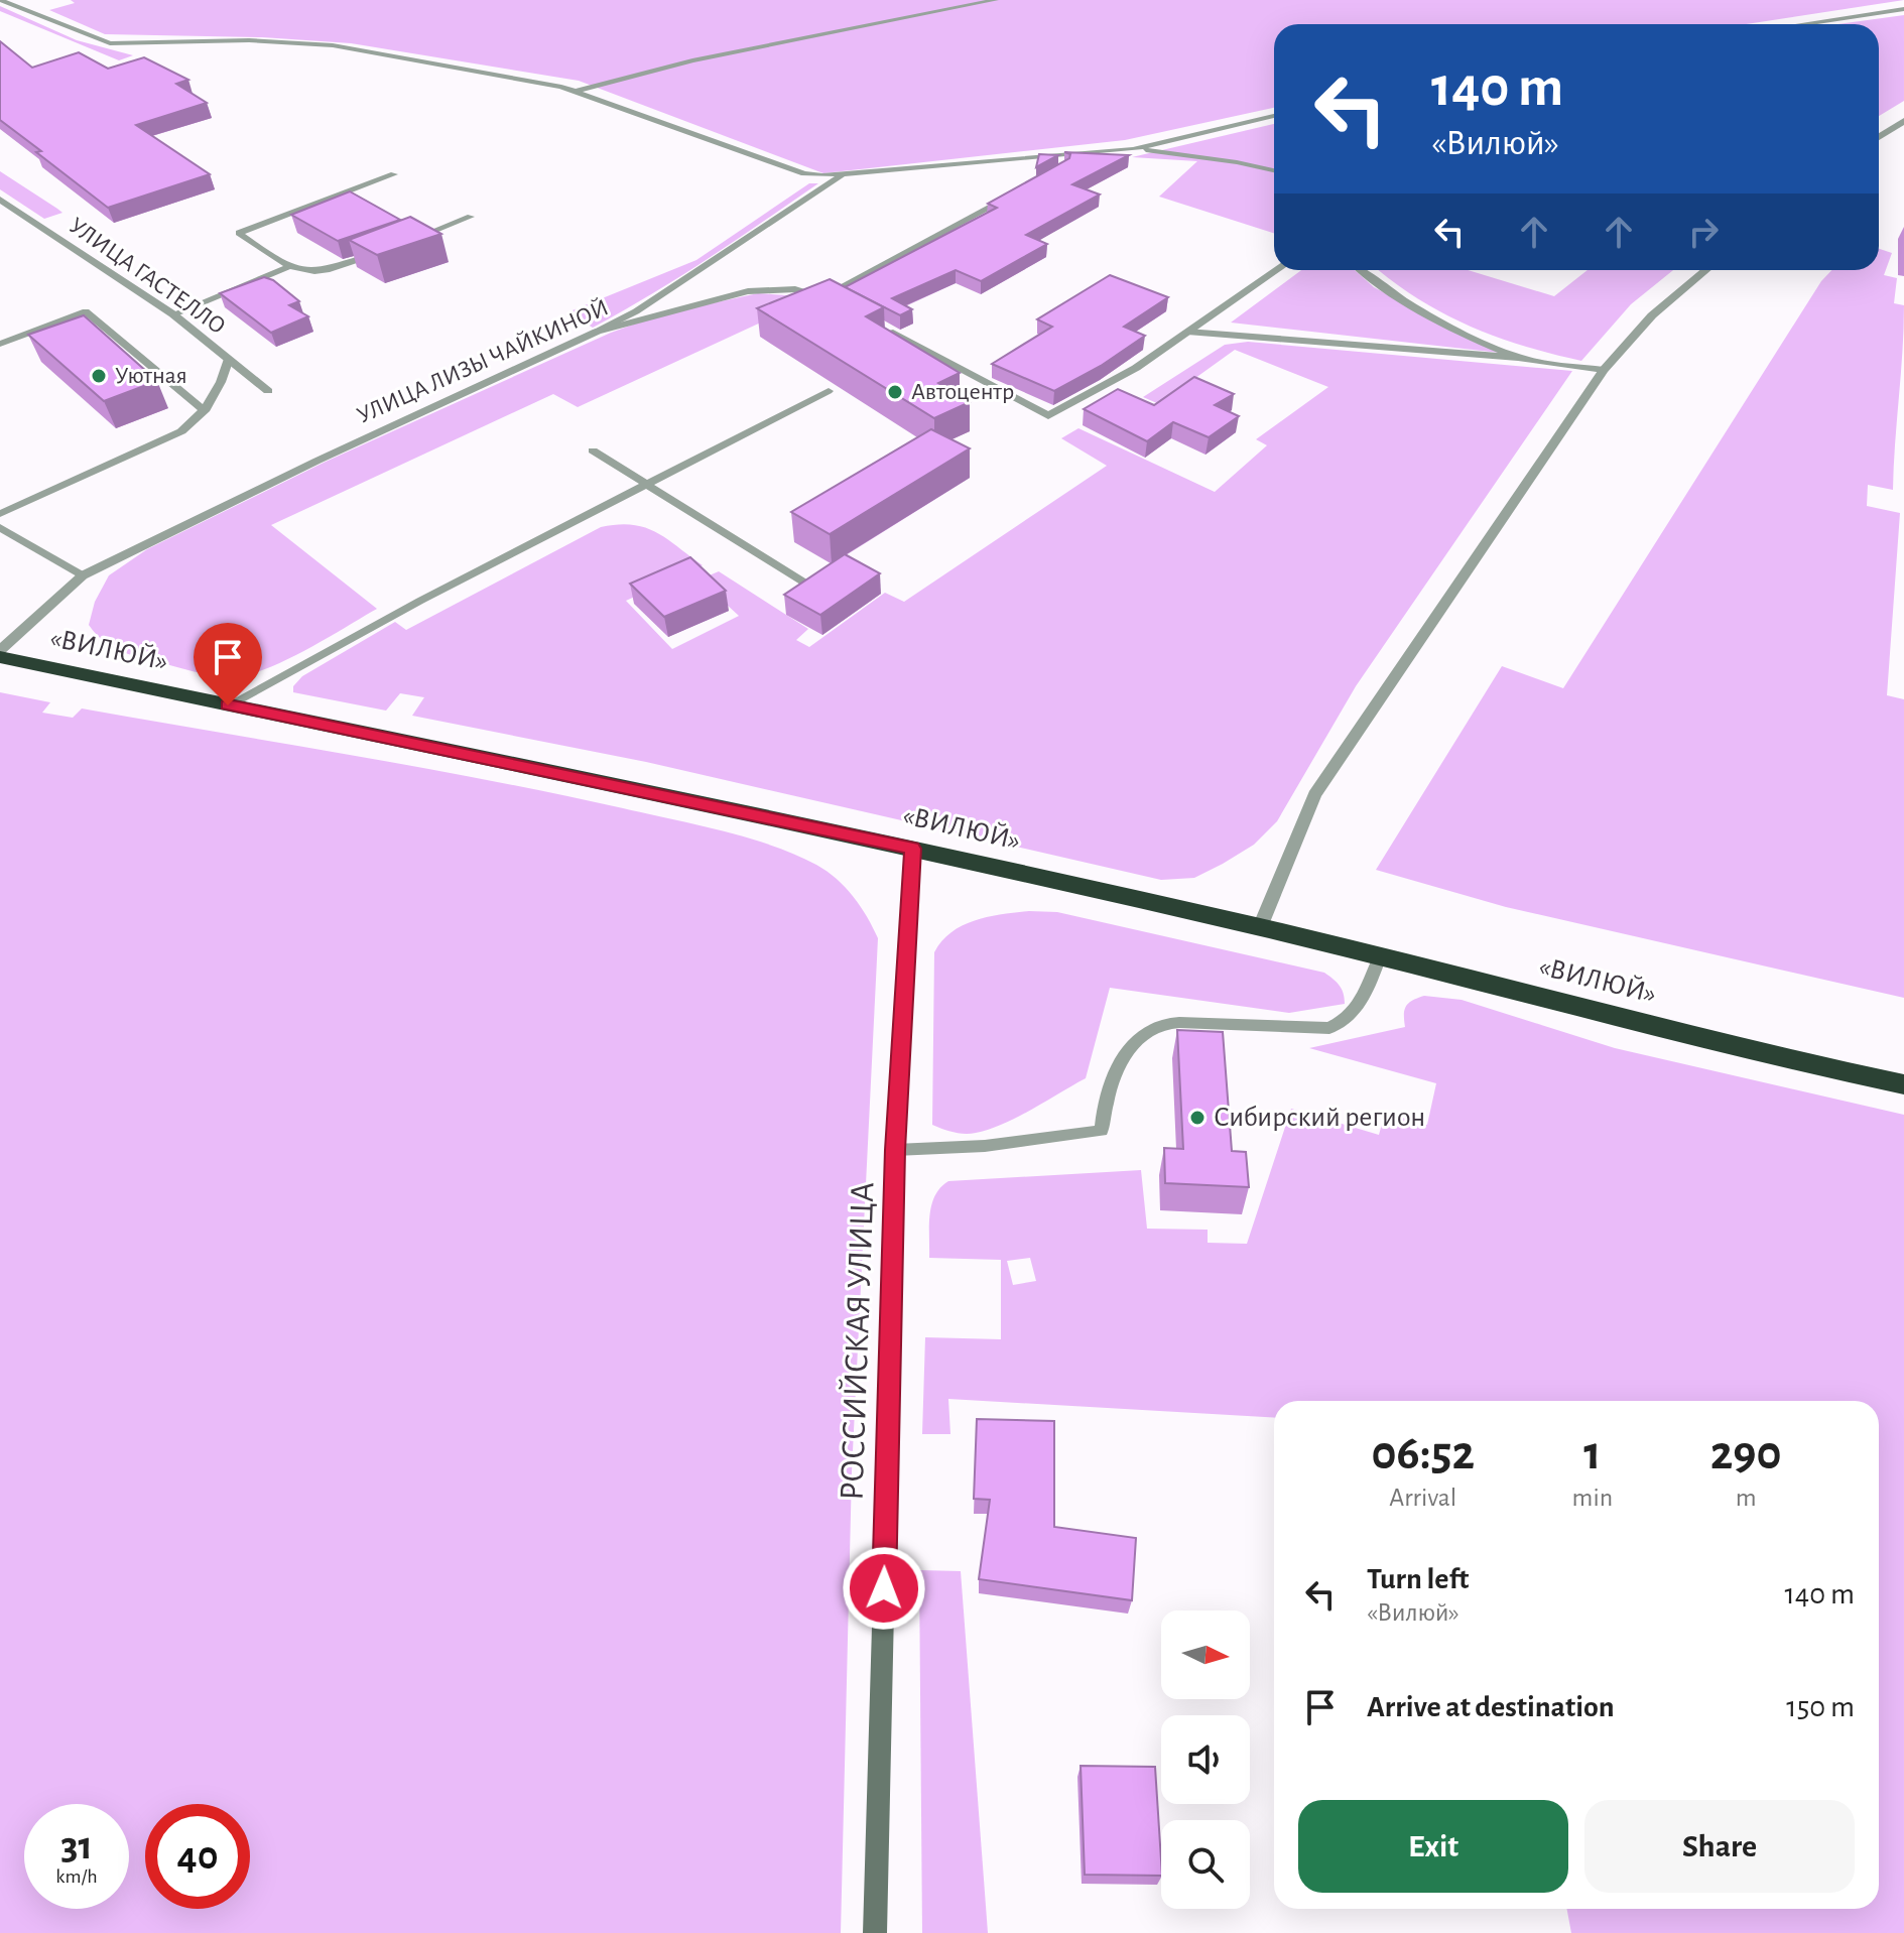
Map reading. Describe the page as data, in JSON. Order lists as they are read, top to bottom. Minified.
{"streets":{"highway":["«ВИЛЮЙ»"],"street":["УЛИЦА ГАСТЕЛЛО","УЛИЦА ЛИЗЫ ЧАЙКИНОЙ","РОССИЙСКАЯ УЛИЦА"]},"crossings":[["«ВИЛЮЙ»","РОССИЙСКАЯ УЛИЦА"]],"places":["Уютная","Автоцентр","Сибирский регион"],"north":"right","page":{"turn":["140 m","«Вилюй»"],"eta":["06:52","Arrival","1","min","290","m"],"list":[{"name":"Turn left","note":"«Вилюй»","value":"140 m"},{"name":"Arrive at destination","value":"150 m"}],"buttons":["Exit","Share"],"speed":"31 km/h","limit":"40"}}
